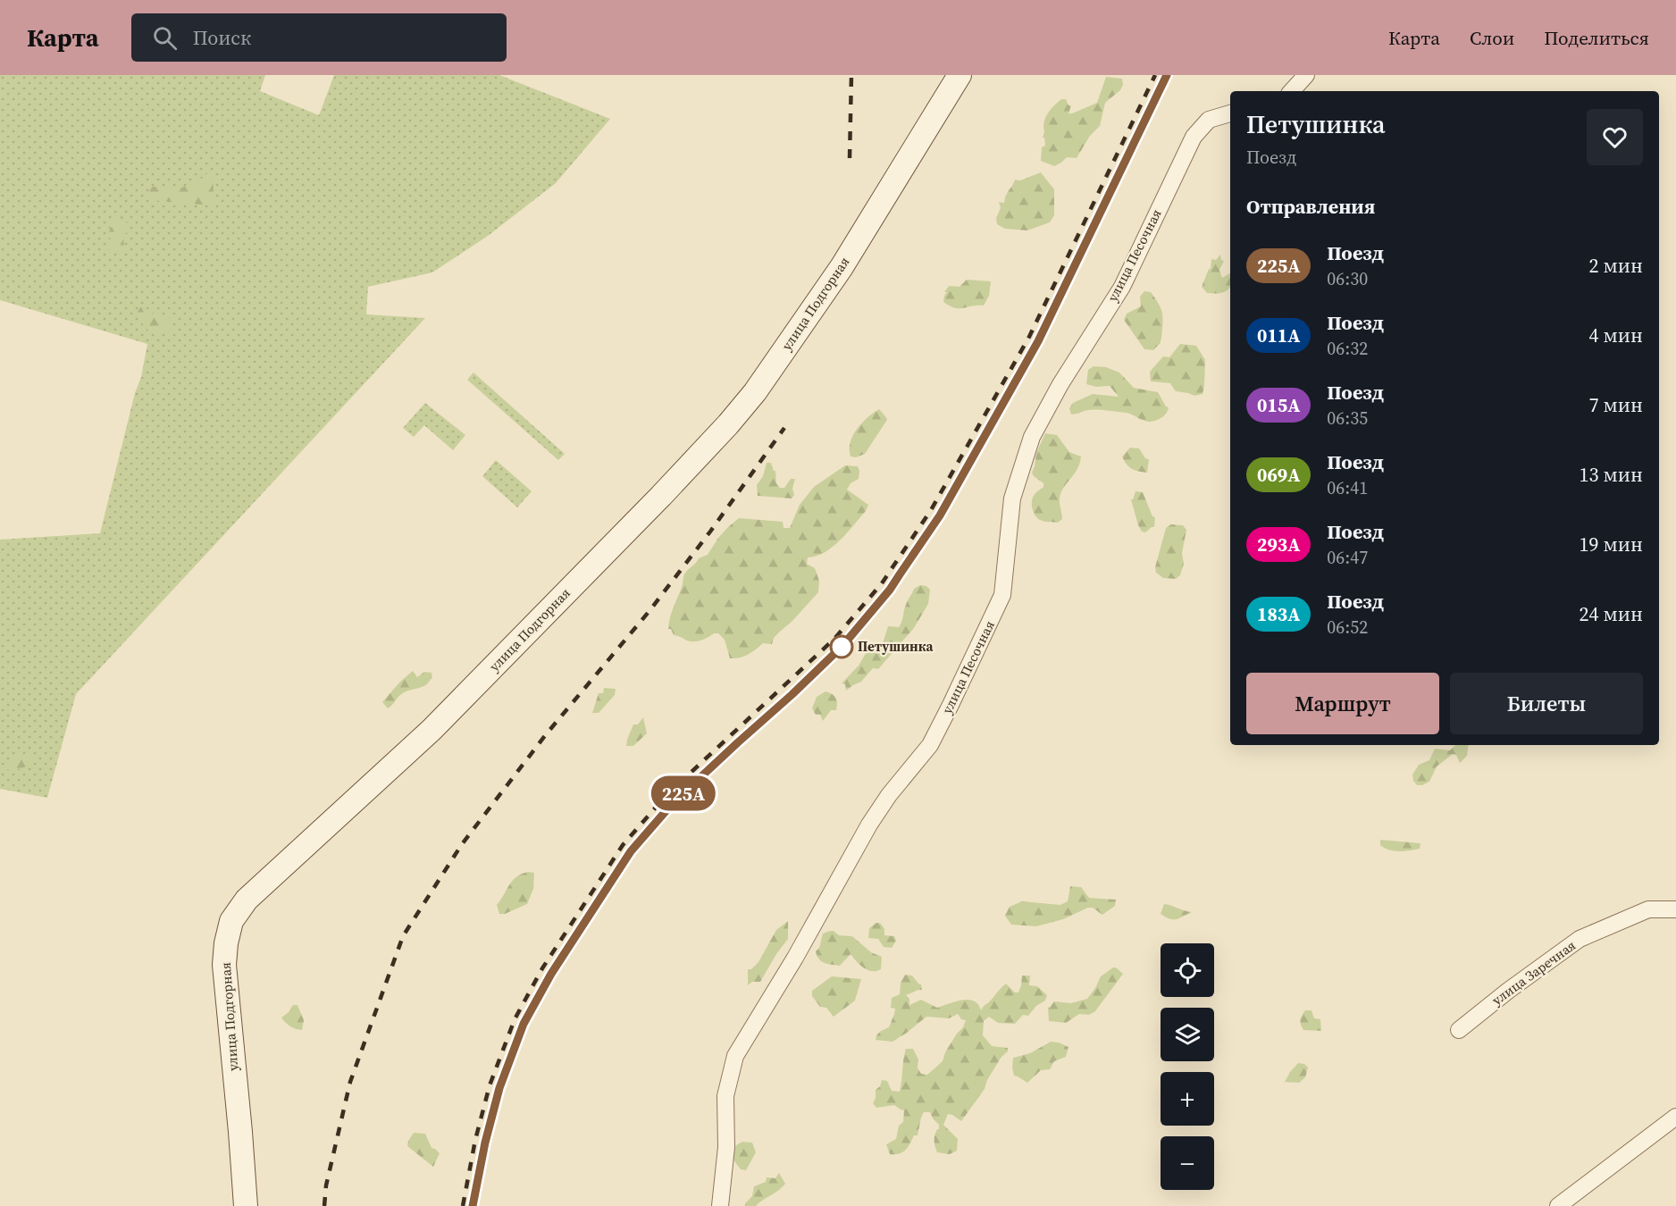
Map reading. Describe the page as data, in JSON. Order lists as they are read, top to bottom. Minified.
{"streets":{"main road":["улица Подгорная"],"street":["улица Песочная","улица Заречная"]},"places":["Петушинка"],"page":{"header":"Карта","search":"Поиск","nav":["Карта","Слои","Поделиться"],"on_map":"225А","heading":[["Петушинка","Поезд"],"Отправления"],"list":[{"mark":"225А","name":"Поезд","note":"06:30","value":"2 мин"},{"mark":"011А","name":"Поезд","note":"06:32","value":"4 мин"},{"mark":"015А","name":"Поезд","note":"06:35","value":"7 мин"},{"mark":"069А","name":"Поезд","note":"06:41","value":"13 мин"},{"mark":"293А","name":"Поезд","note":"06:47","value":"19 мин"},{"mark":"183А","name":"Поезд","note":"06:52","value":"24 мин"}],"buttons":["Маршрут","Билеты"],"map_buttons":["+","−"]}}
